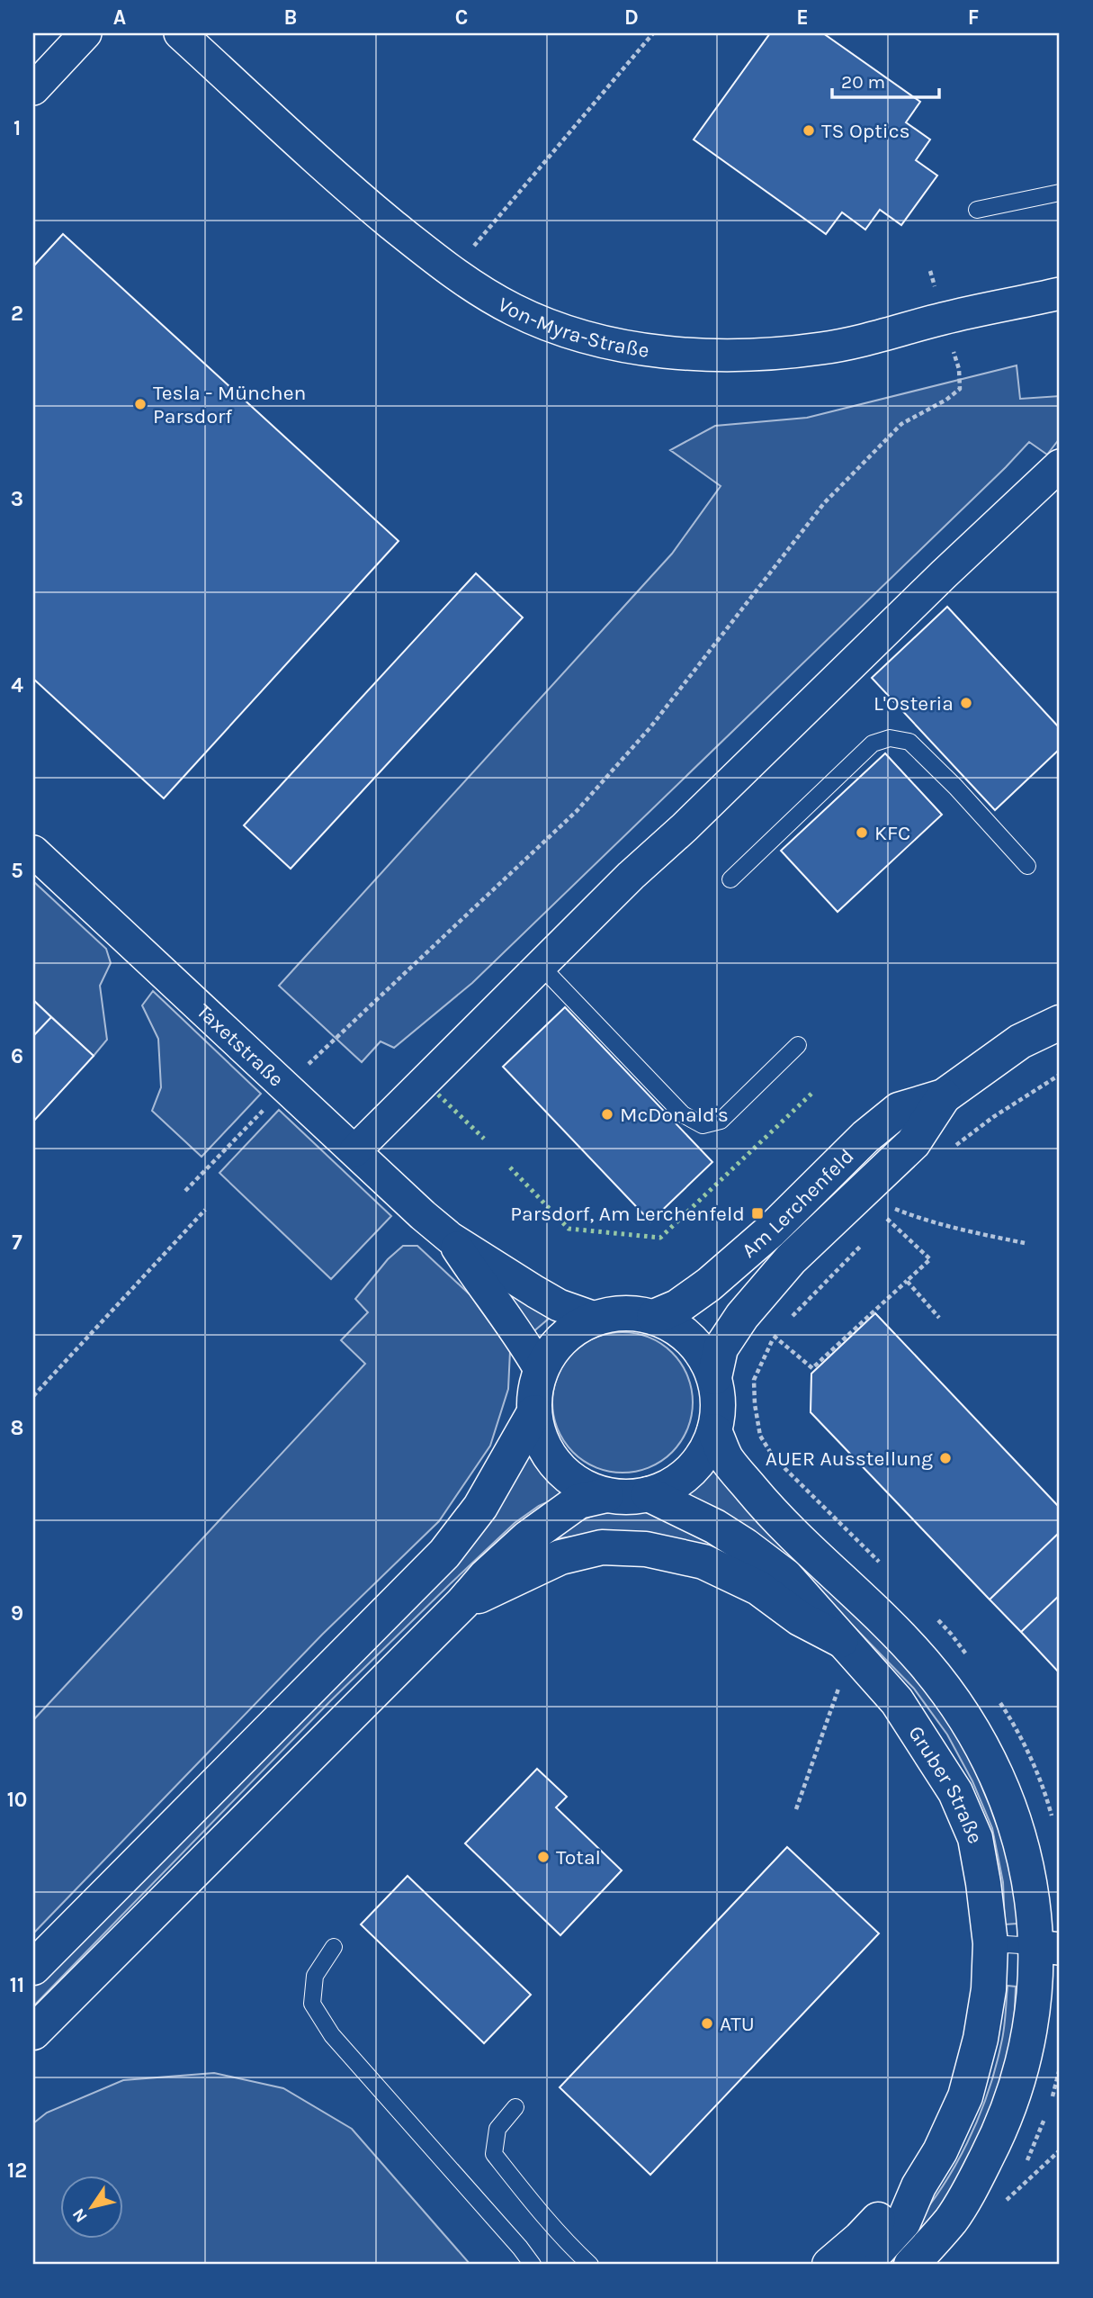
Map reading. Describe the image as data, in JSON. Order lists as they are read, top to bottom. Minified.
{"streets":{"main road":["Am Lerchenfeld","Gruber Straße"],"street":["Von-Myra-Straße","Taxetstraße"]},"crossings":[["Taxetstraße","Am Lerchenfeld"],["Taxetstraße","Gruber Straße"],["Am Lerchenfeld","Gruber Straße"]],"places":{"other":["TS Optics","Tesla - München Parsdorf","L'Osteria","KFC","McDonald's","AUER Ausstellung","Total","ATU"],"transit":["Parsdorf, Am Lerchenfeld"]},"scale_bar":"20 m","north":"bottom left","grid":{"columns":["A","B","C","D","E","F"],"rows":["1","2","3","4","5","6","7","8","9","10","11","12"]}}
